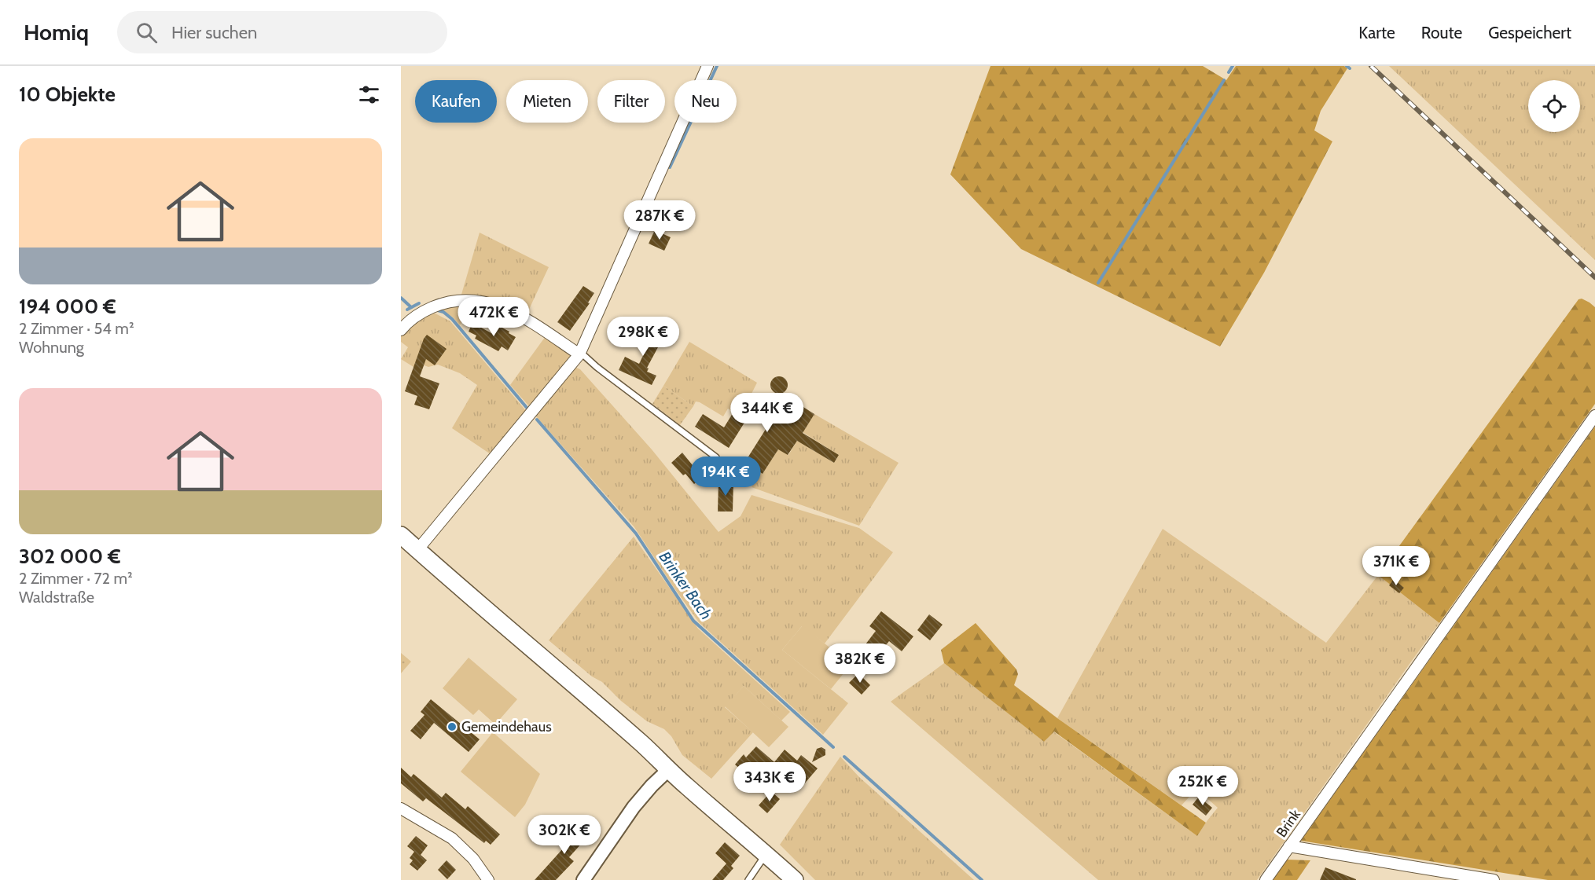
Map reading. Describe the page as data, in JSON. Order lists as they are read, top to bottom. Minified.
{"streets":{"street":["Brink"]},"water":["Brinker Bach"],"places":["Gemeindehaus"],"page":{"header":"Homiq","search":"Hier suchen","nav":["Karte","Route","Gespeichert"],"heading":"10 Objekte","chip":["Kaufen","Mieten","Filter","Neu"],"list":[{"name":"194 000 €","note":"2 Zimmer · 54 m² · Wohnung"},{"name":"302 000 €","note":"2 Zimmer · 72 m² · Waldstraße"}],"price":["287K €","472K €","298K €","344K €","194K €","371K €","382K €","343K €","252K €","302K €"]}}
